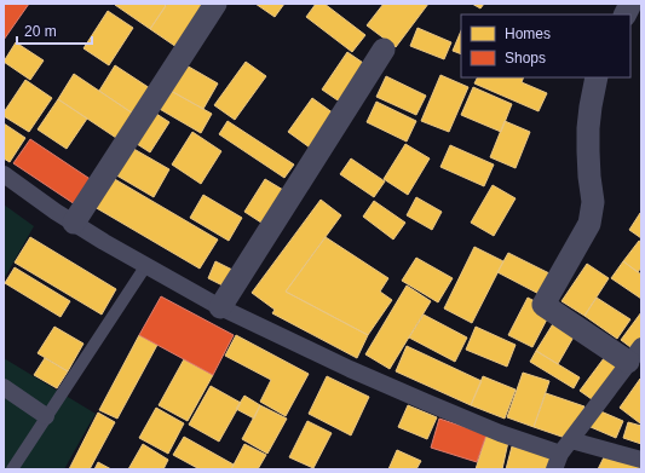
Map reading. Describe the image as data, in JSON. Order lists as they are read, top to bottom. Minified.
{"legend":["Homes","Shops"],"scale_bar":"20 m"}
